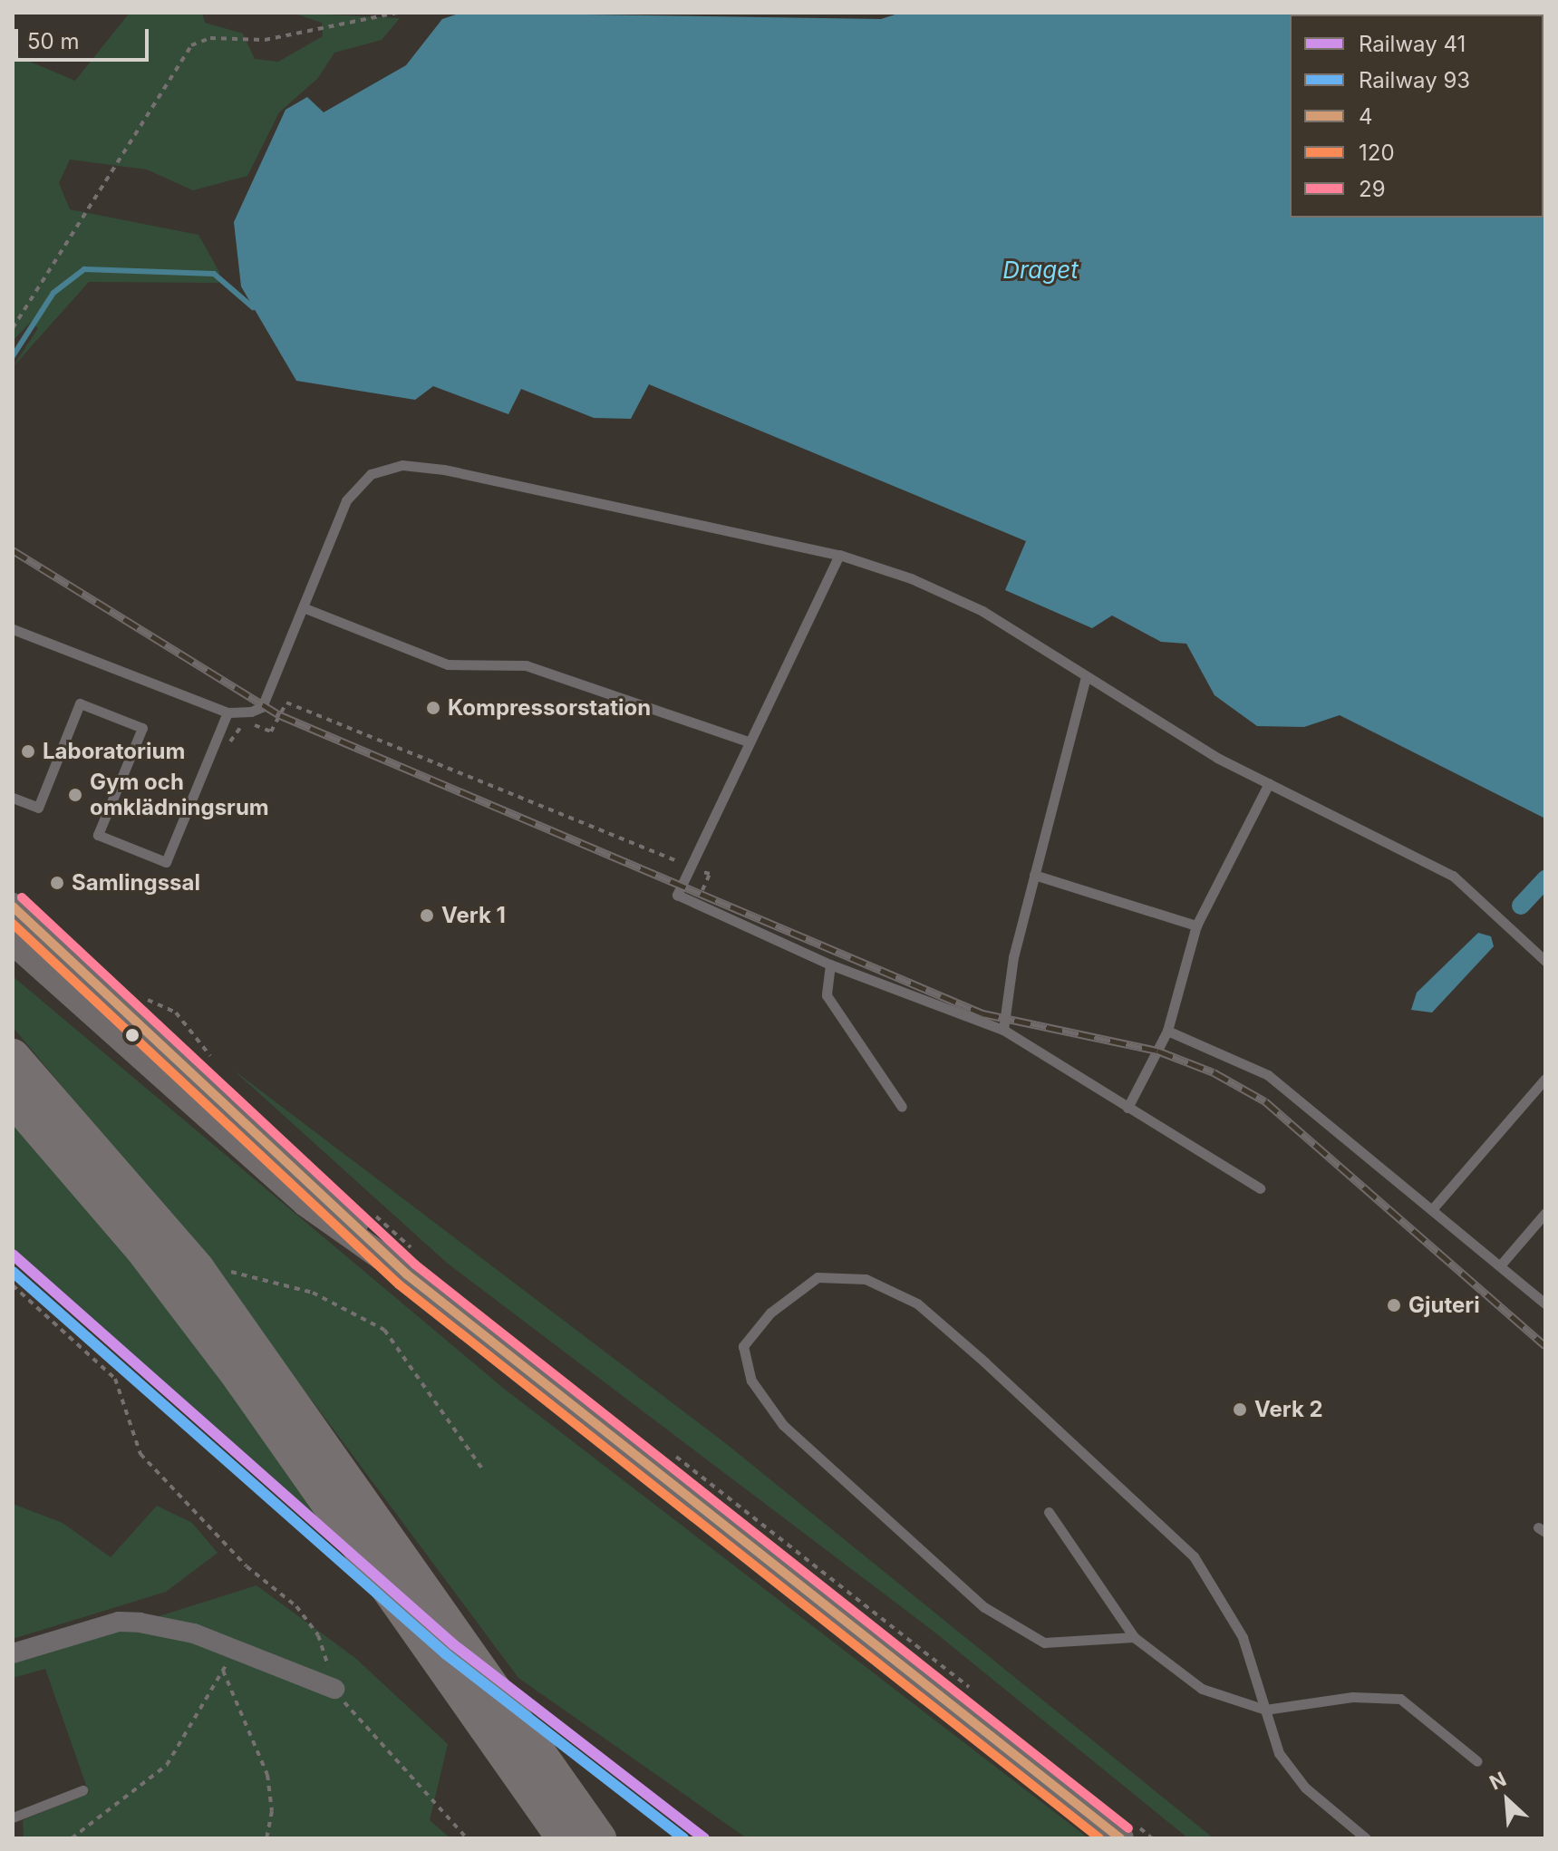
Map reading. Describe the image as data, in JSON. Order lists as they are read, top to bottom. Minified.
{"water":["Draget"],"places":["Kompressorstation","Laboratorium","Gym och omklädningsrum","Samlingssal","Verk 1","Gjuteri","Verk 2"],"lines":["transit line 29","transit line 4","transit line 120","rail line 41","rail line 93"],"legend":["Railway 41","Railway 93","4","120","29"],"scale_bar":"50 m","north":"top left"}
